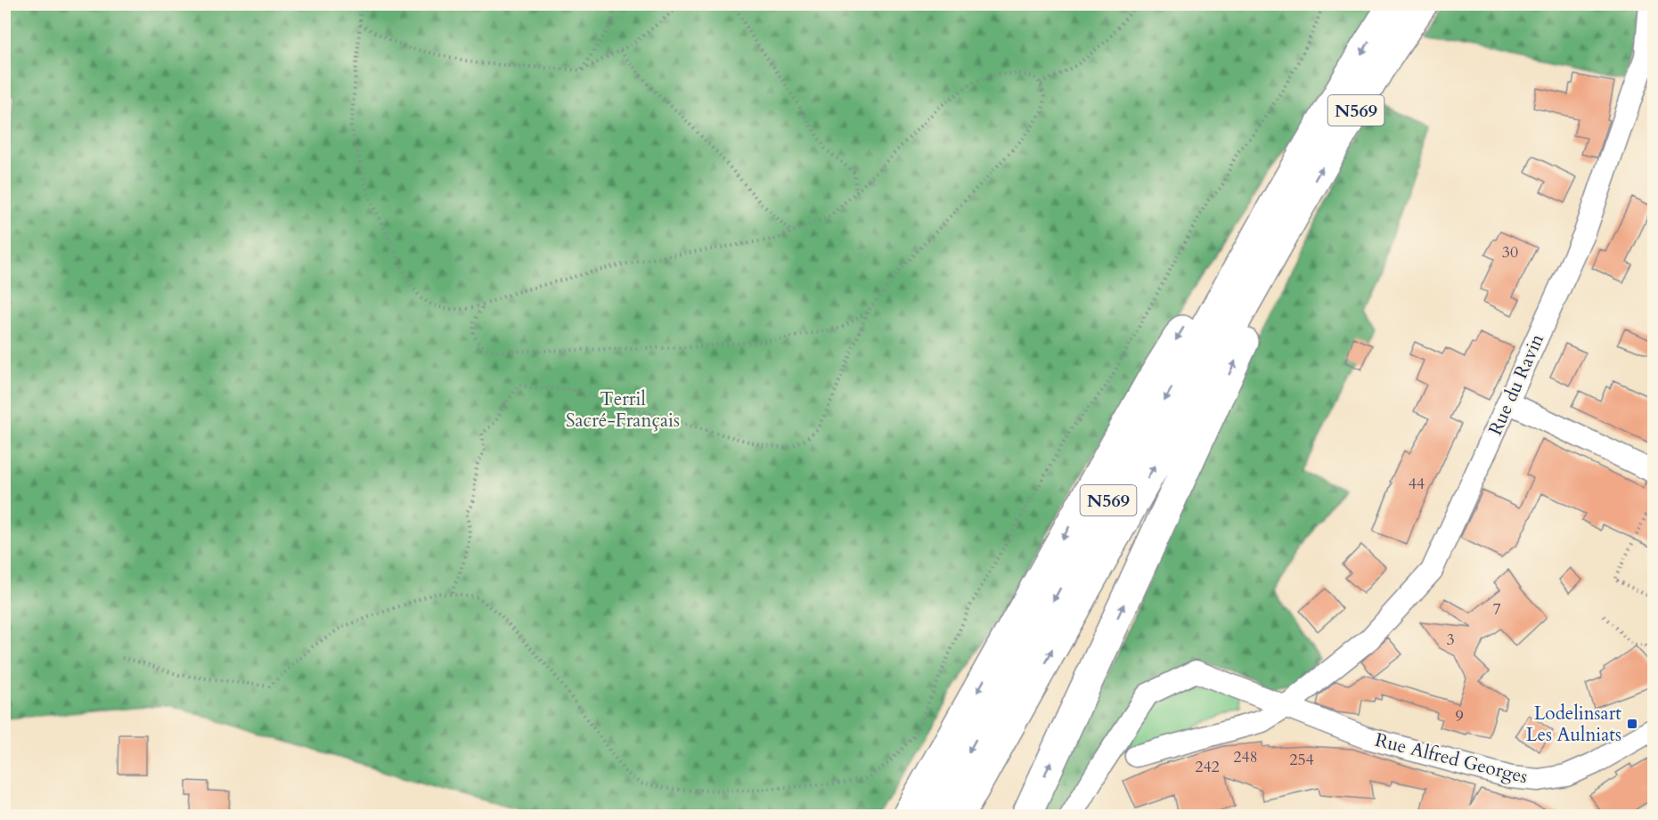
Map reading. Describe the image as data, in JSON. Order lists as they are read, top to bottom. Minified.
{"streets":{"highway":["N569"],"street":["Rue du Ravin","Rue Alfred Georges"]},"crossings":[["Rue du Ravin","Rue Alfred Georges"]],"parks":["Terril Sacré-Français"],"places":{"transit":["Lodelinsart Les Aulniats"]},"house_numbers":["30","44","7","3","9","248","254","242"]}
